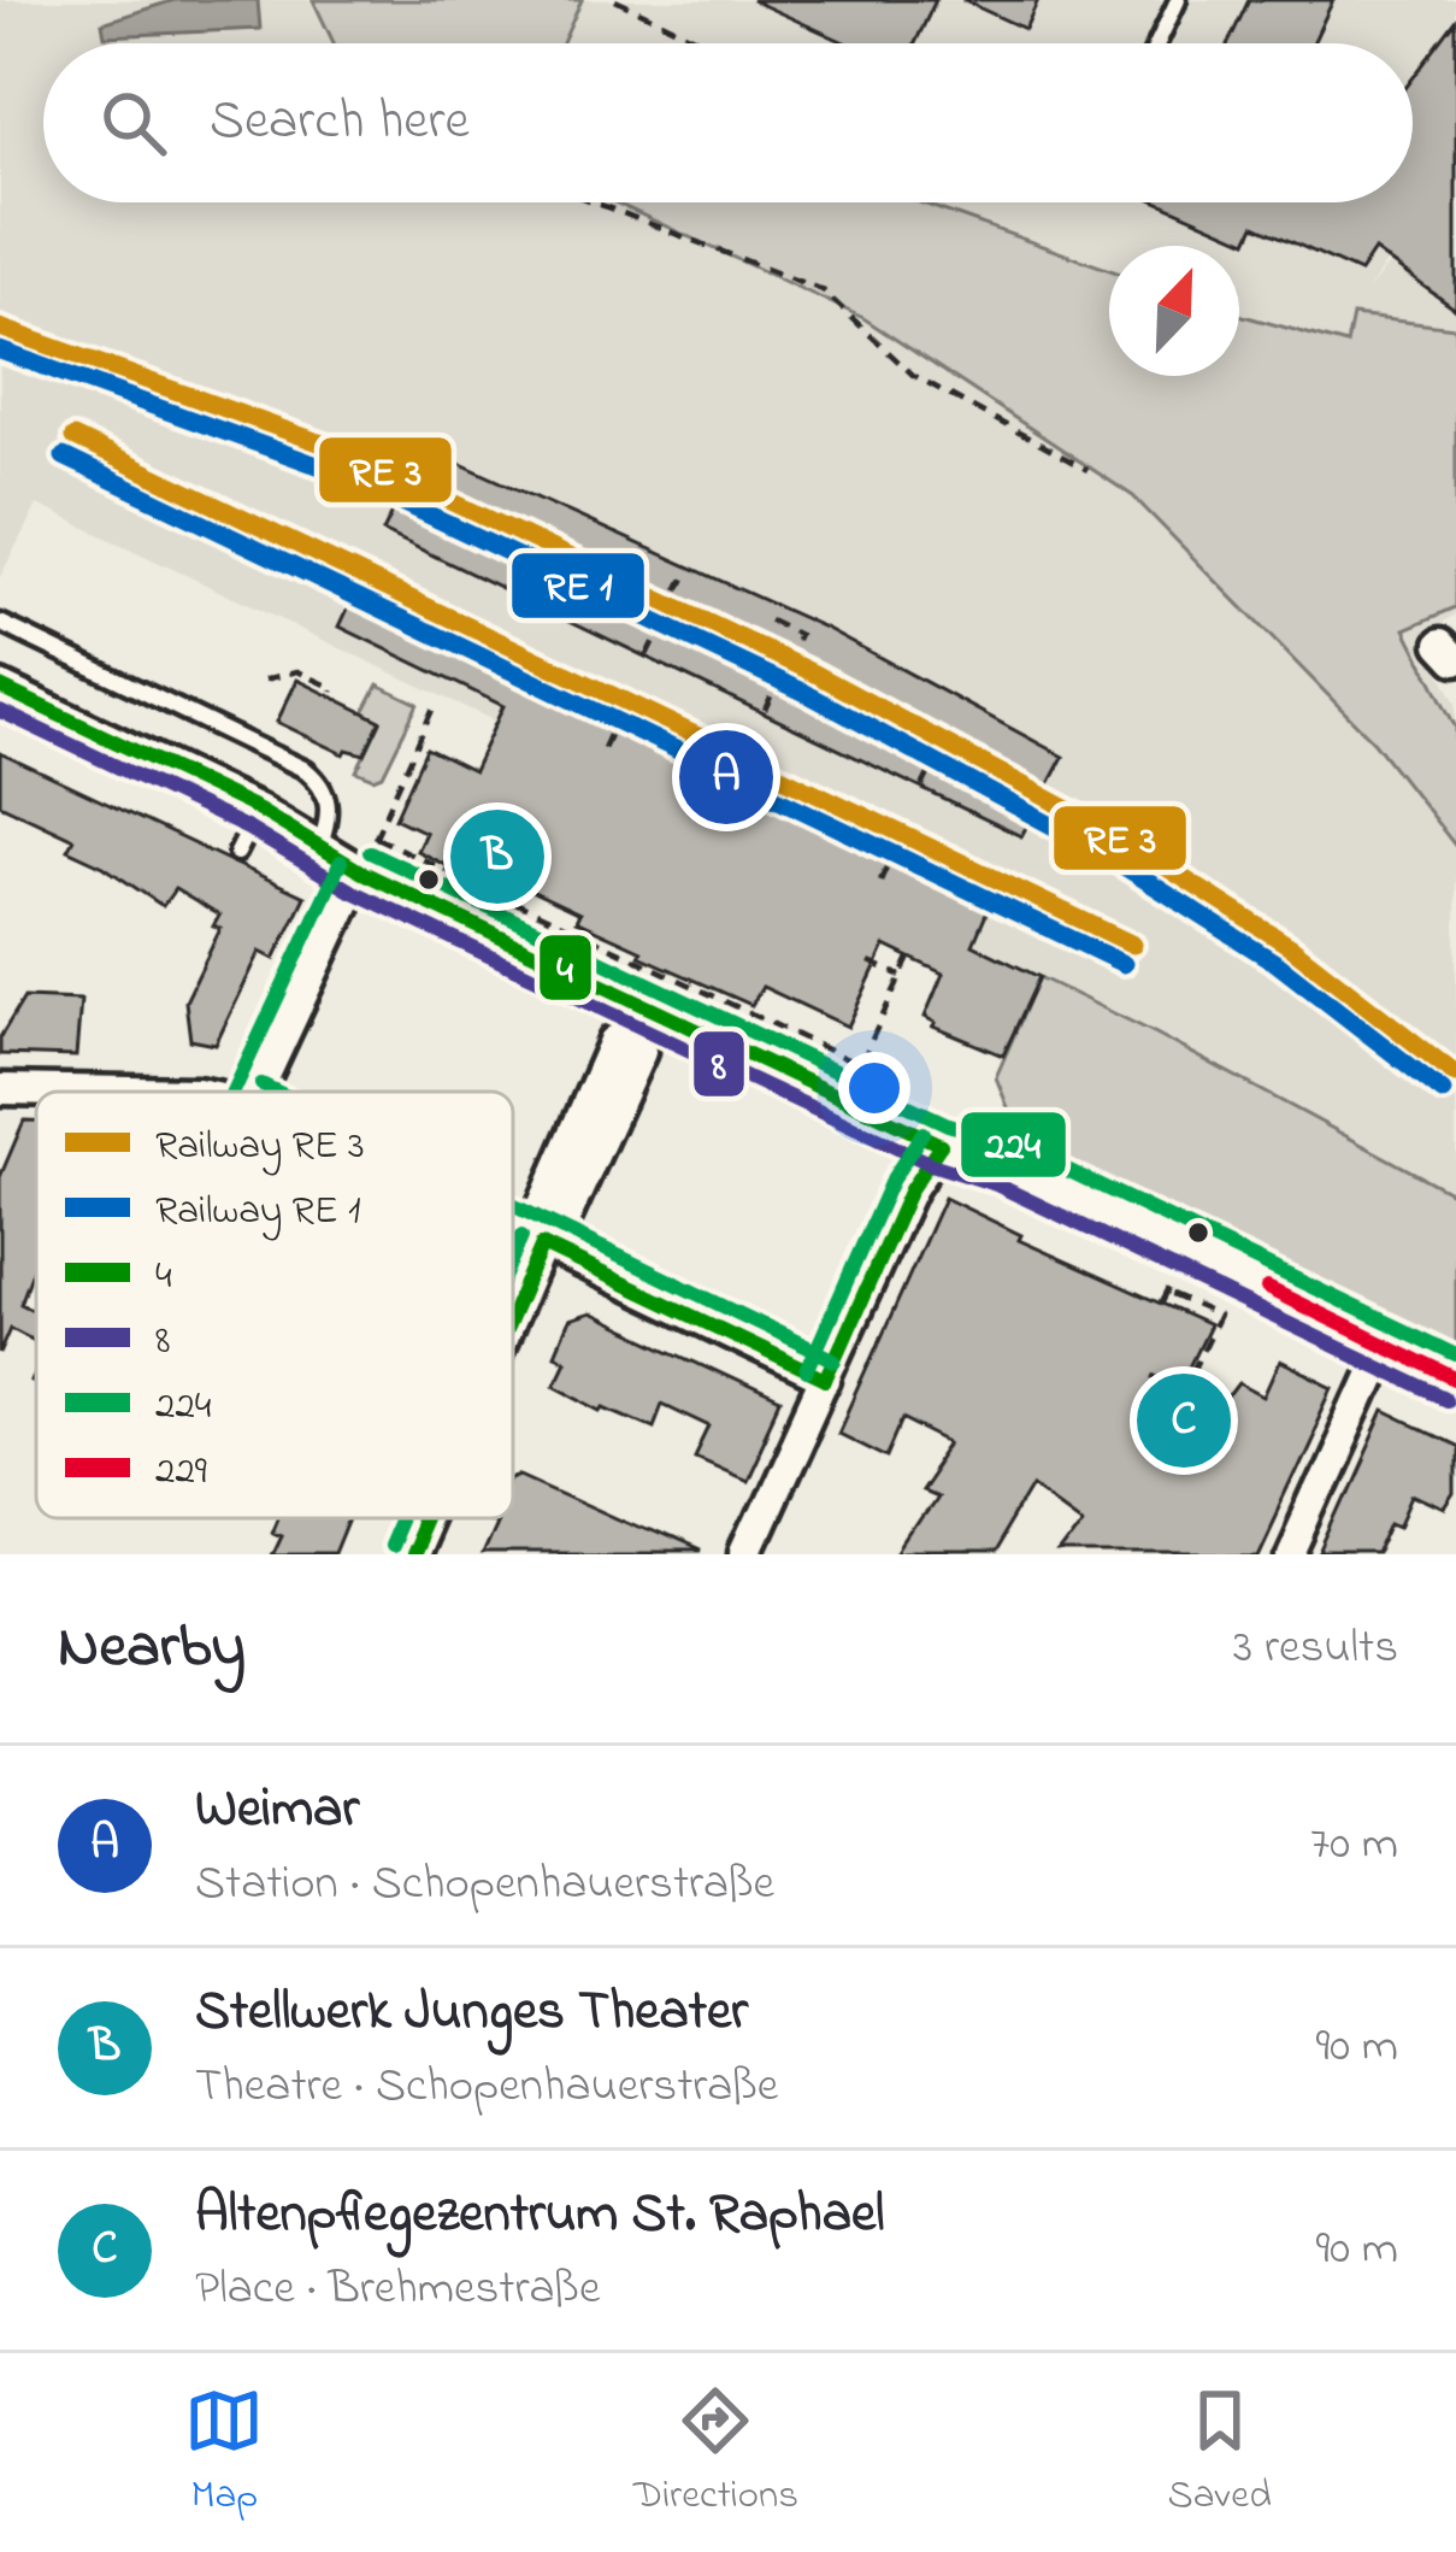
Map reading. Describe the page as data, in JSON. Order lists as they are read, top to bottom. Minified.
{"lines":["transit line 4","transit line 8","transit line 224","transit line 229"],"legend":["Railway RE 3","Railway RE 1","4","8","224","229"],"north":"top right","page":{"search":"Search here","pins":["A","B","C"],"heading":["Nearby","3 results"],"list":[{"mark":"A","name":"Weimar","note":"Station · Schopenhauerstraße","value":"70 m"},{"mark":"B","name":"Stellwerk Junges Theater","note":"Theatre · Schopenhauerstraße","value":"90 m"},{"mark":"C","name":"Altenpflegezentrum St. Raphael","note":"Place · Brehmestraße","value":"90 m"}],"nav":["Map","Directions","Saved"]}}
